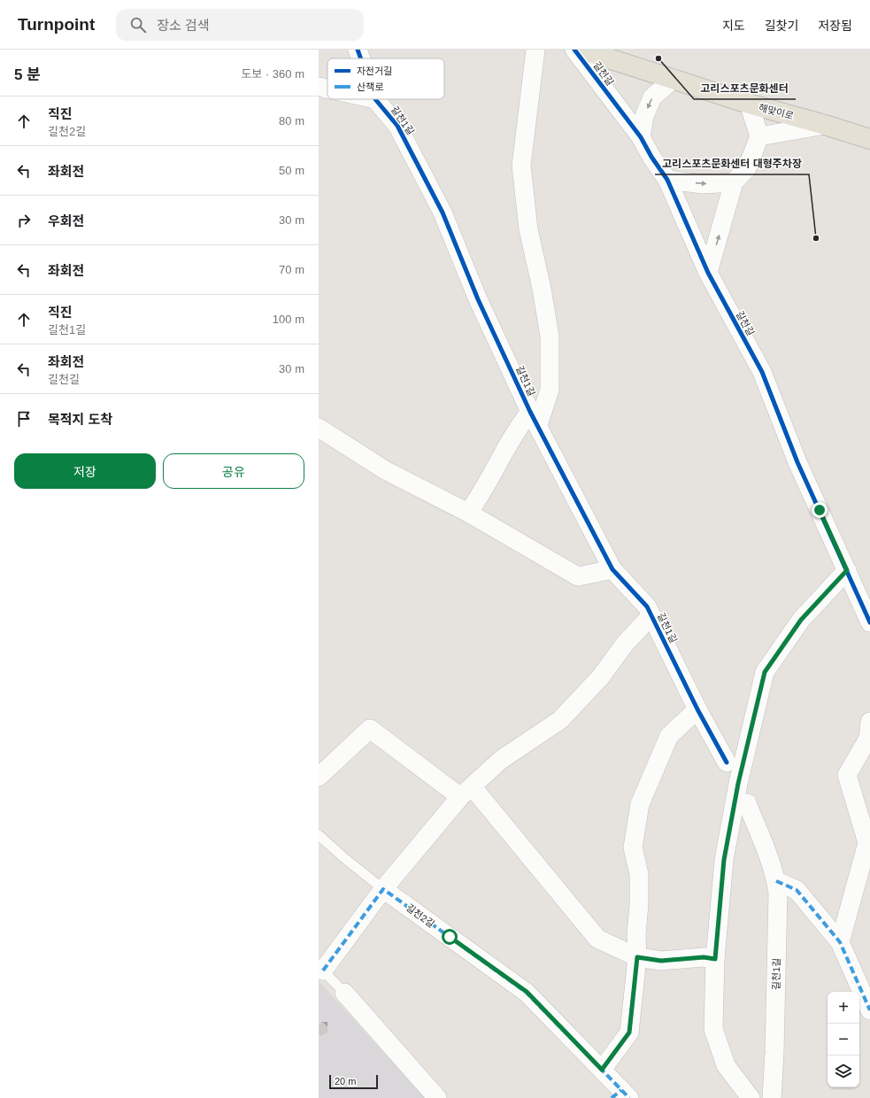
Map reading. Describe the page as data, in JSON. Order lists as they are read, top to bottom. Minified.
{"streets":{"main road":["해맞이로"],"street":["길천길","길천1길","길천2길"]},"crossings":[["길천길","해맞이로"]],"places":["고리스포츠문화센터","고리스포츠문화센터 대형주차장"],"legend":["자전거길","산책로"],"scale_bar":"20 m","page":{"header":"Turnpoint","search":"장소 검색","nav":["지도","길찾기","저장됨"],"heading":["5 분","도보 · 360 m"],"list":[["직진","길천2길","80 m"],["좌회전","50 m"],["우회전","30 m"],["좌회전","70 m"],["직진","길천1길","100 m"],["좌회전","길천길","30 m"],"목적지 도착"],"buttons":["저장","공유"],"map_buttons":["+","−"],"scale":"20 m"}}
